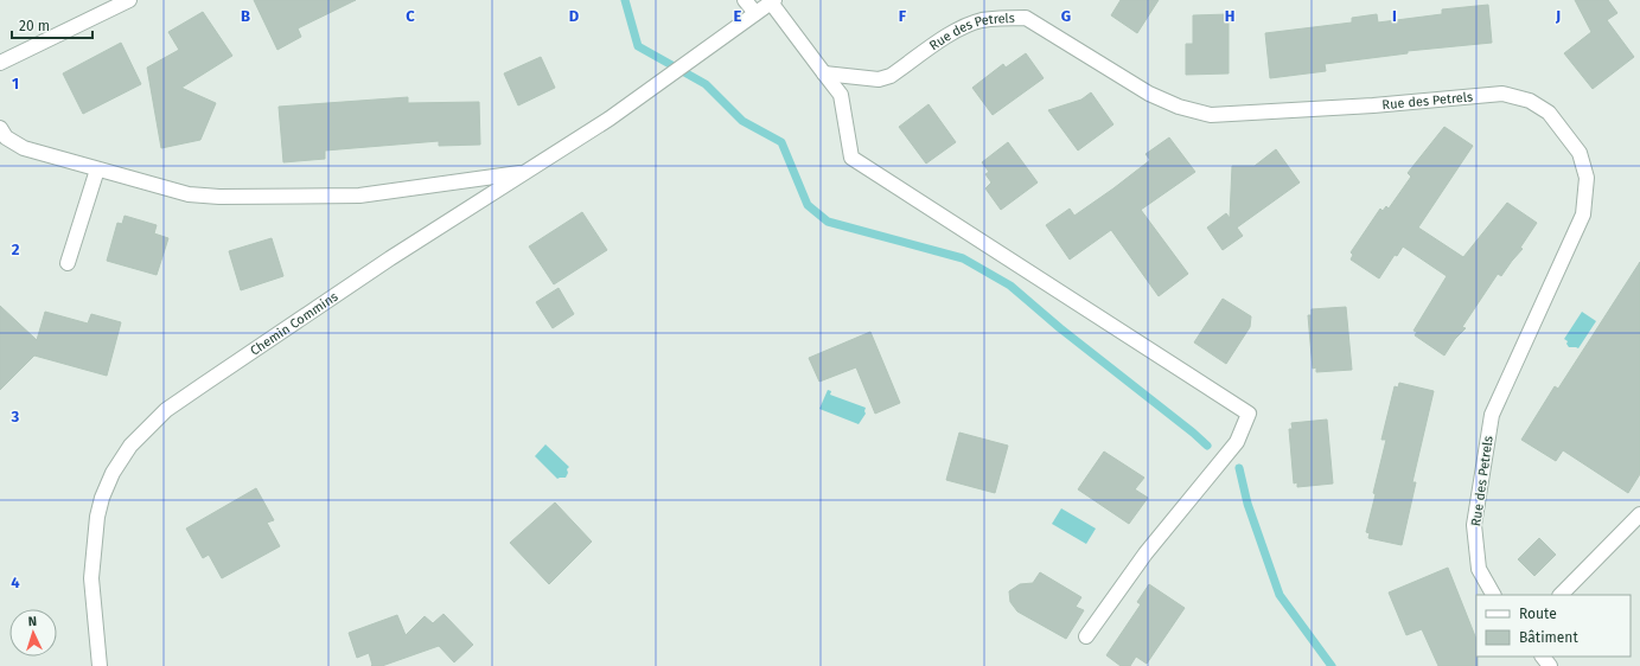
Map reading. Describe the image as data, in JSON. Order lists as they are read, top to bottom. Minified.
{"streets":{"street":["Rue des Petrels","Chemin Commins"]},"legend":["Route","Bâtiment"],"scale_bar":"20 m","north":"top","grid":{"columns":["B","C","D","E","F","G","H","I","J"],"rows":["1","2","3","4"]}}
